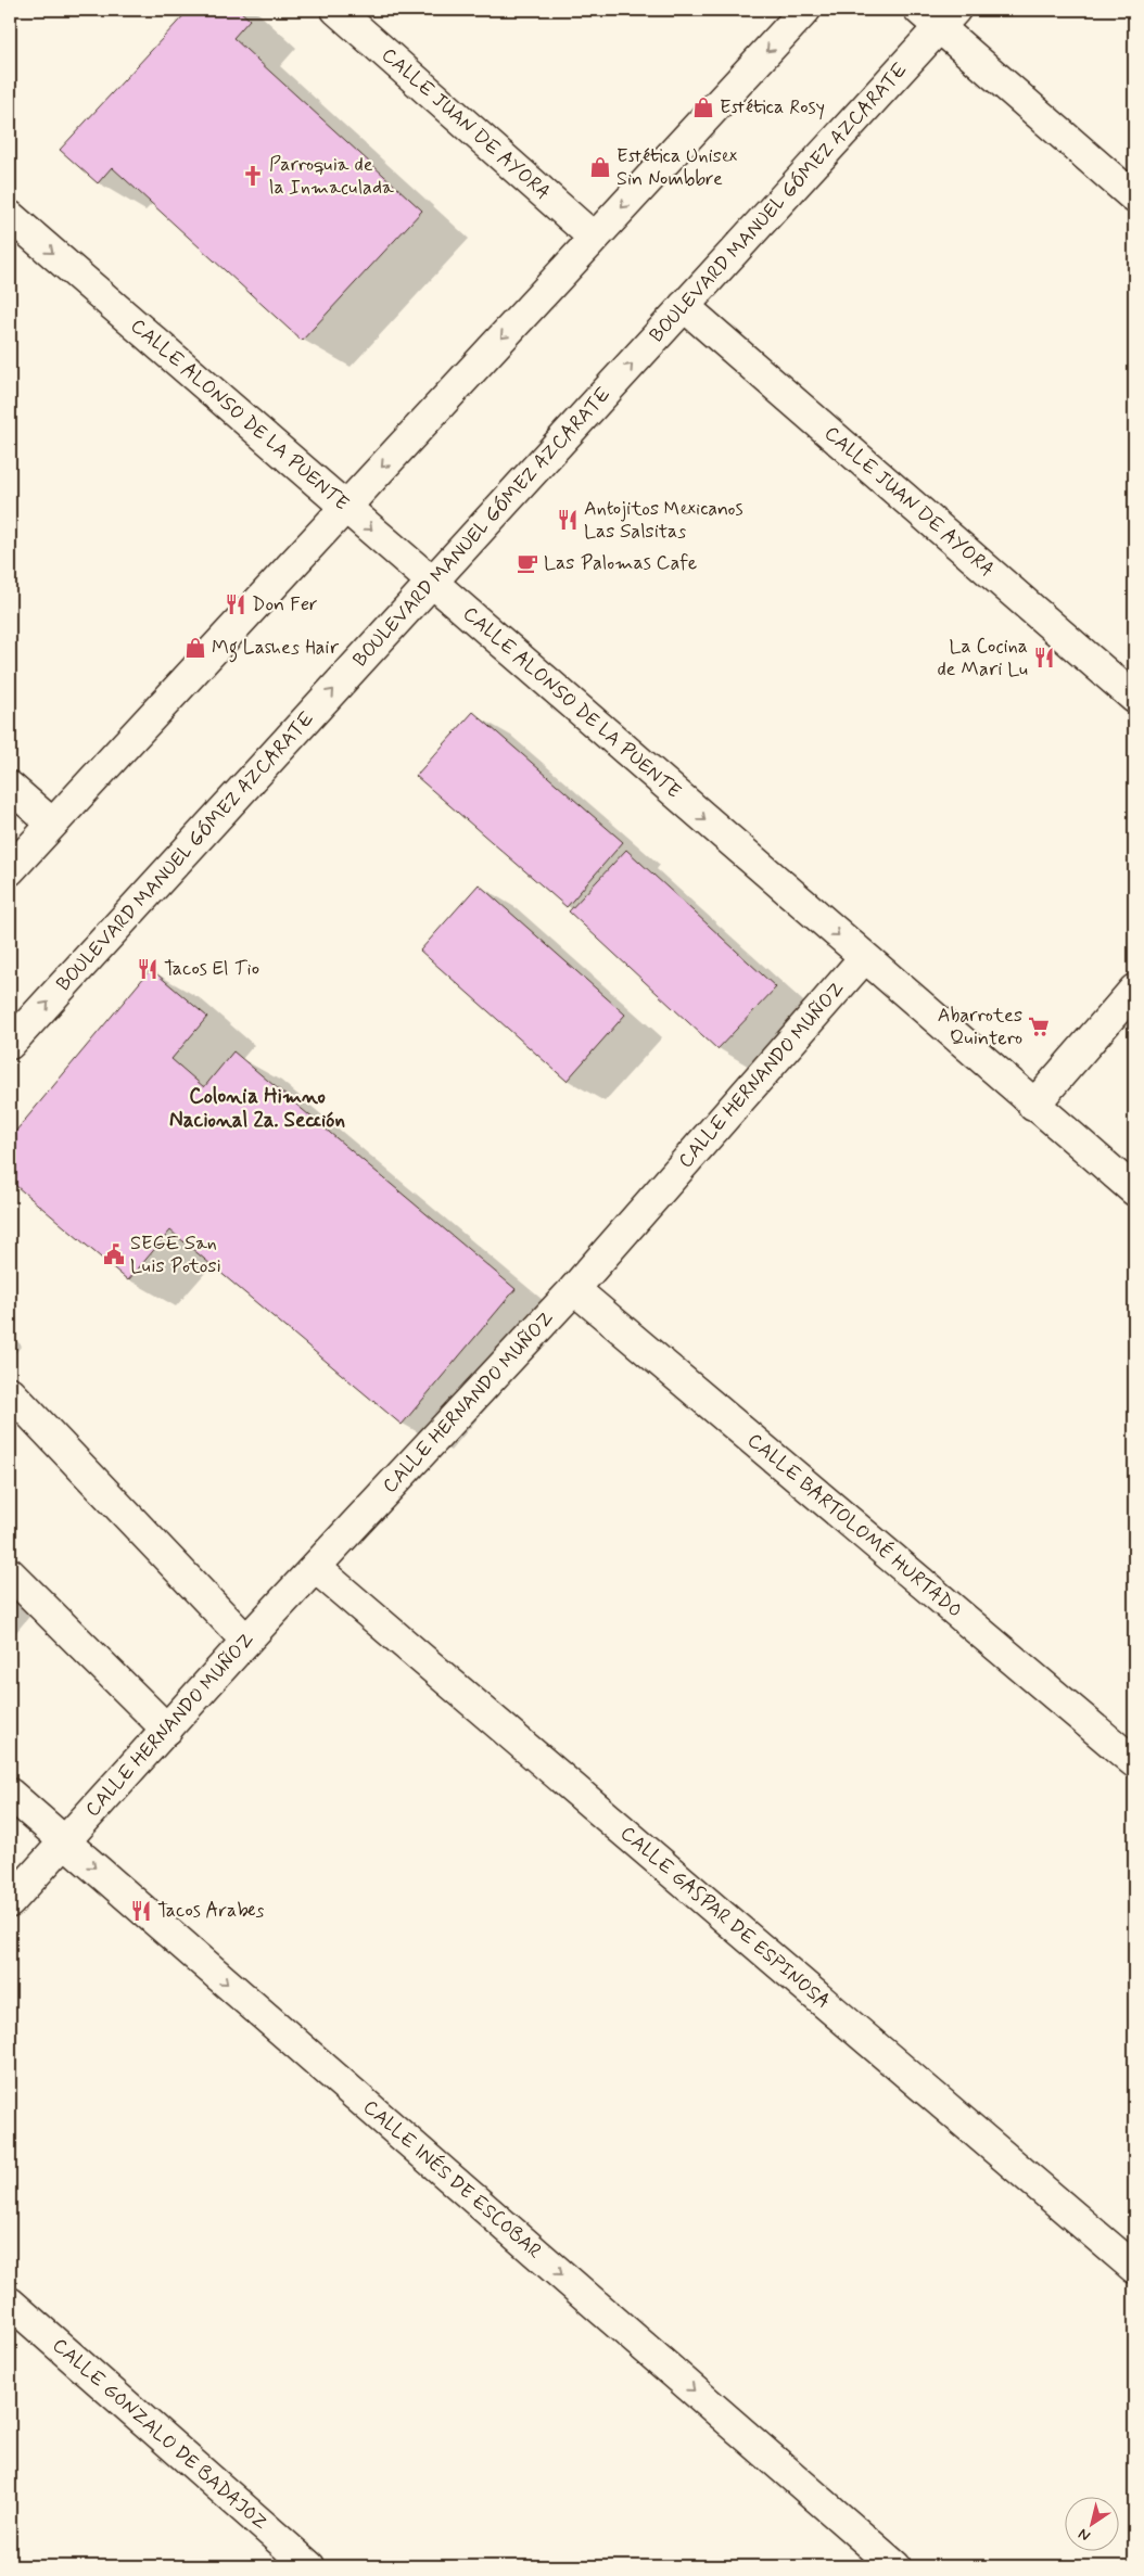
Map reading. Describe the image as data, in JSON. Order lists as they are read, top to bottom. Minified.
{"streets":{"street":["CALLE JUAN DE AYORA","BOULEVARD MANUEL GÓMEZ AZCARATE","CALLE ALONSO DE LA PUENTE","CALLE HERNANDO MUÑOZ","CALLE BARTOLOMÉ HURTADO","CALLE GASPAR DE ESPINOSA","CALLE INÉS DE ESCOBAR","CALLE GONZALO DE BADAJOZ"]},"crossings":[["CALLE JUAN DE AYORA","BOULEVARD MANUEL GÓMEZ AZCARATE"],["BOULEVARD MANUEL GÓMEZ AZCARATE","CALLE ALONSO DE LA PUENTE"],["CALLE ALONSO DE LA PUENTE","CALLE HERNANDO MUÑOZ"],["CALLE HERNANDO MUÑOZ","CALLE BARTOLOMÉ HURTADO"],["CALLE HERNANDO MUÑOZ","CALLE GASPAR DE ESPINOSA"],["CALLE HERNANDO MUÑOZ","CALLE INÉS DE ESCOBAR"]],"one_way":["CALLE ALONSO DE LA PUENTE","CALLE INÉS DE ESCOBAR"],"districts":["Colonia Himno Nacional 2a. Sección"],"places":{"shop":["Estética Rosy","Estética Unisex Sin Nombbre","Mg Lashes Hair"],"church":["Parroquia de la Inmaculada"],"restaurant":["Antojitos Mexicanos Las Salsitas","Don Fer","La Cocina de Mari Lu","Tacos El Tio","Tacos Arabes"],"cafe":["Las Palomas Cafe"],"supermarket":["Abarrotes Quintero"],"public building":["SEGE San Luis Potosi"]},"north":"bottom left"}
